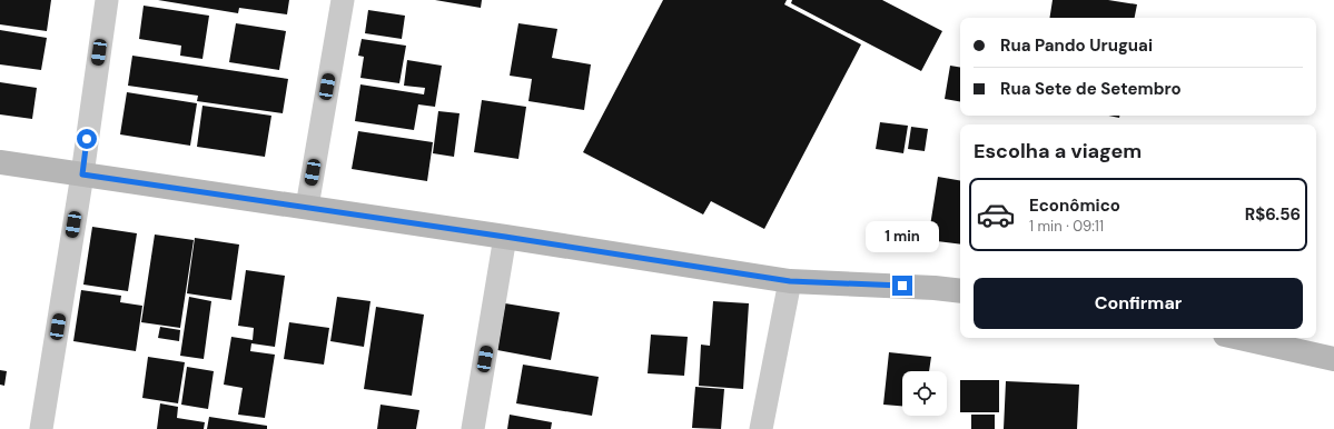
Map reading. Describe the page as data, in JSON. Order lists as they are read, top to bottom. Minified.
{"page":{"banner":["Rua Pando Uruguai","Rua Sete de Setembro"],"heading":"Escolha a viagem","list":[{"name":"Econômico","note":"1 min · 09:11","value":"R$6.56"}],"bubble":"1 min","buttons":"Confirmar"}}
